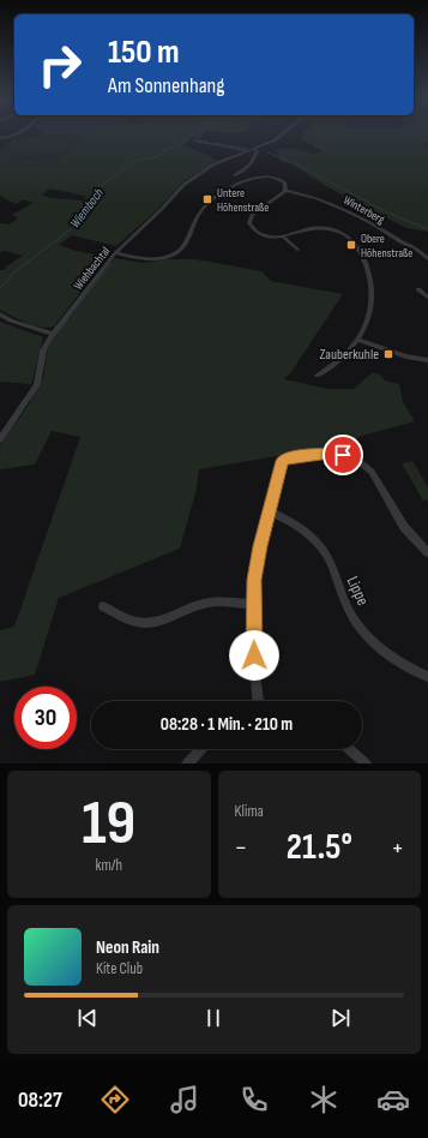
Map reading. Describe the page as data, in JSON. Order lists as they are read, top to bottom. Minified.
{"streets":{"street":["Winterberg","Wiehbachtal","Lippe"]},"water":["Wiembach"],"places":{"transit":["Untere Höhenstraße","Obere Höhenstraße","Zauberkuhle"]},"page":{"turn":["150 m","Am Sonnenhang"],"limit":"30","trip":"08:28 · 1 Min. · 210 m","tile":[["19","km/h"],"Klima"],"heat":["−","21.5°","+"],"song":["Neon Rain","Kite Club"],"tabs":"08:27"}}
